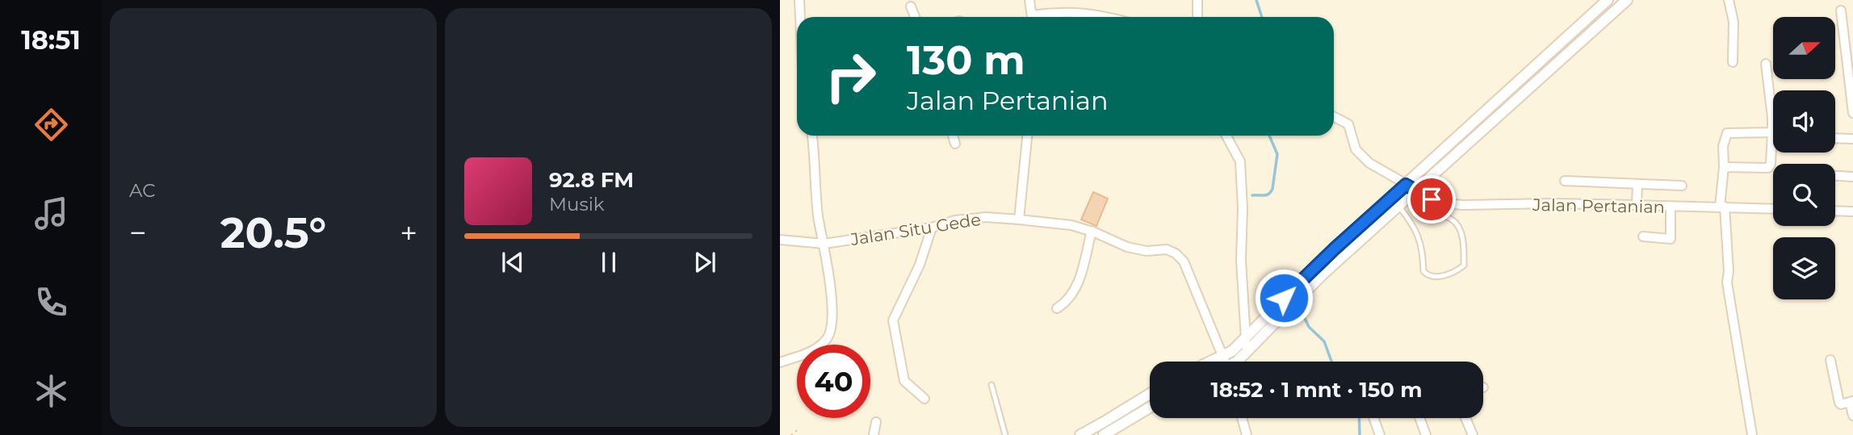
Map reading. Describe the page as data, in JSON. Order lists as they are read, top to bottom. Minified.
{"streets":{"street":["Jalan Pertanian","Jalan Situ Gede"]},"north":"right","page":{"tabs":"18:51","tile":"AC","turn":["130 m","Jalan Pertanian"],"song":["92.8 FM","Musik"],"heat":["−","20.5°","+"],"limit":"40","trip":"18:52 · 1 mnt · 150 m"}}
